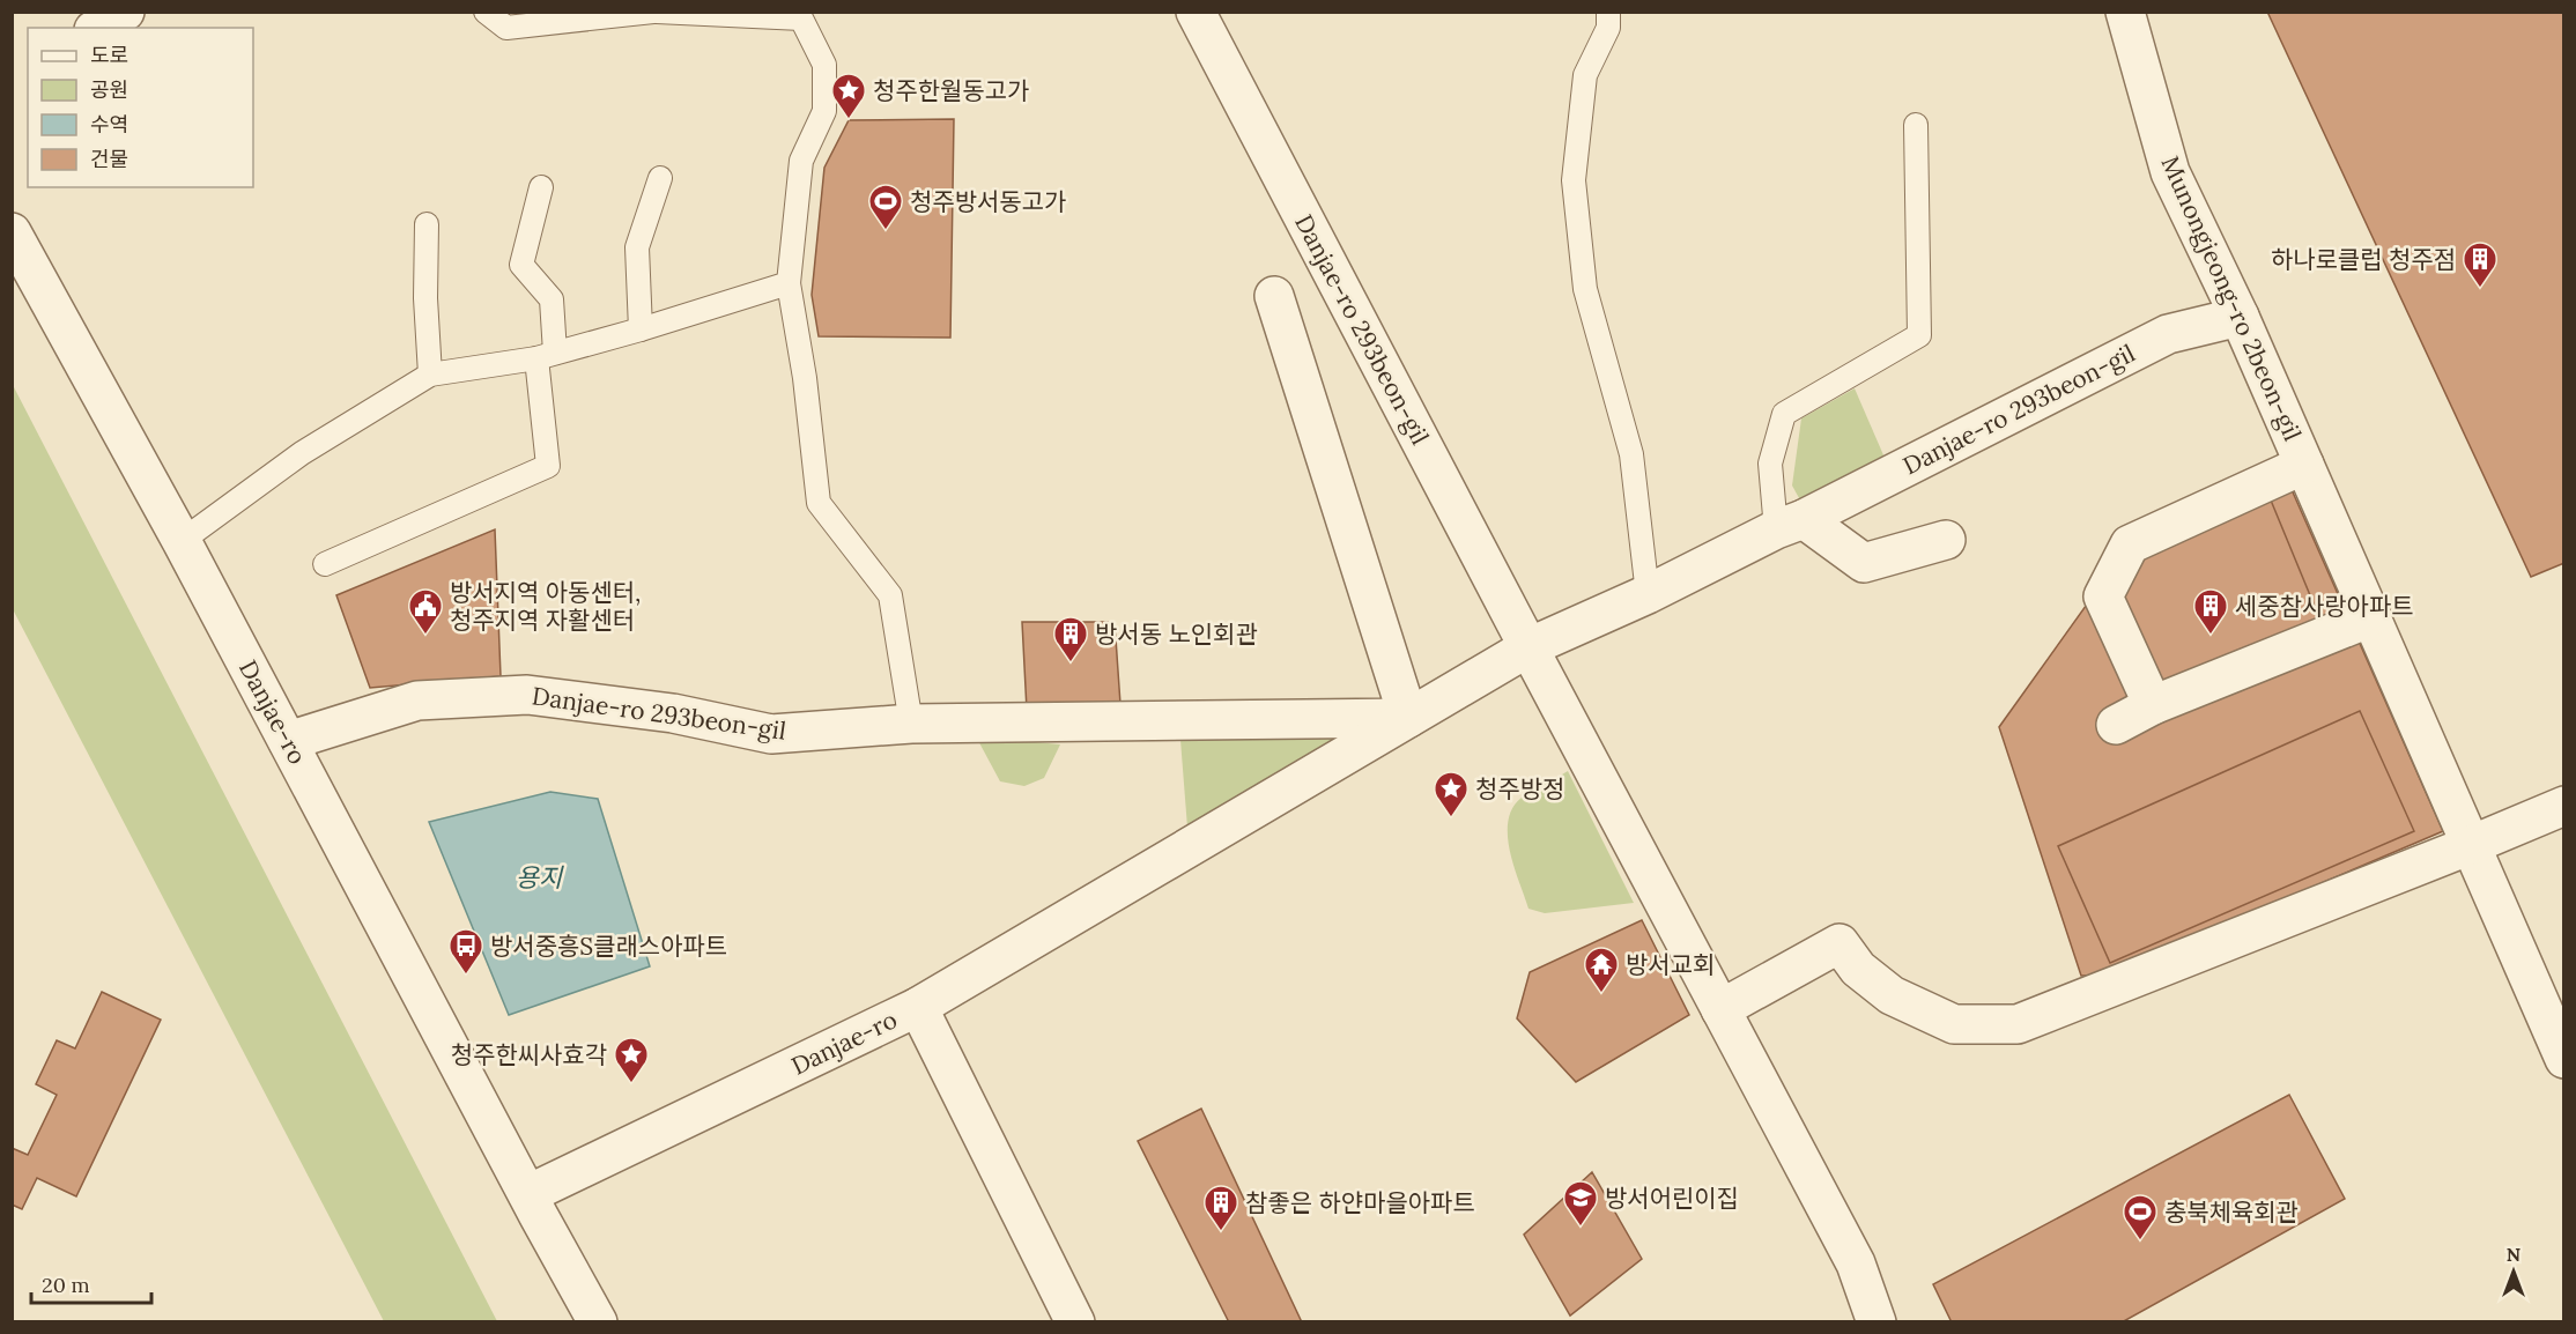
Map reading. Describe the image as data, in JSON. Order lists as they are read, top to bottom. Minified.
{"streets":{"street":["Munongjeong-ro 2beon-gil","Danjae-ro 293beon-gil","Danjae-ro"]},"crossings":[["Munongjeong-ro 2beon-gil","Danjae-ro 293beon-gil"],["Danjae-ro 293beon-gil","Danjae-ro"]],"water":["용지"],"places":{"place":["청주한월동고가","청주방정","청주한씨사효각"],"sports":["청주방서동고가","충북체육회관"],"building":["하나로클럽 청주점","세중참사랑아파트","방서동 노인회관","참좋은 하얀마을아파트"],"public building":["방서지역 아동센터, 청주지역 자활센터"],"bus stop":["방서중흥S클래스아파트"],"temple":["방서교회"],"school or university":["방서어린이집"]},"legend":["도로","공원","수역","건물"],"scale_bar":"20 m","north":"top"}
